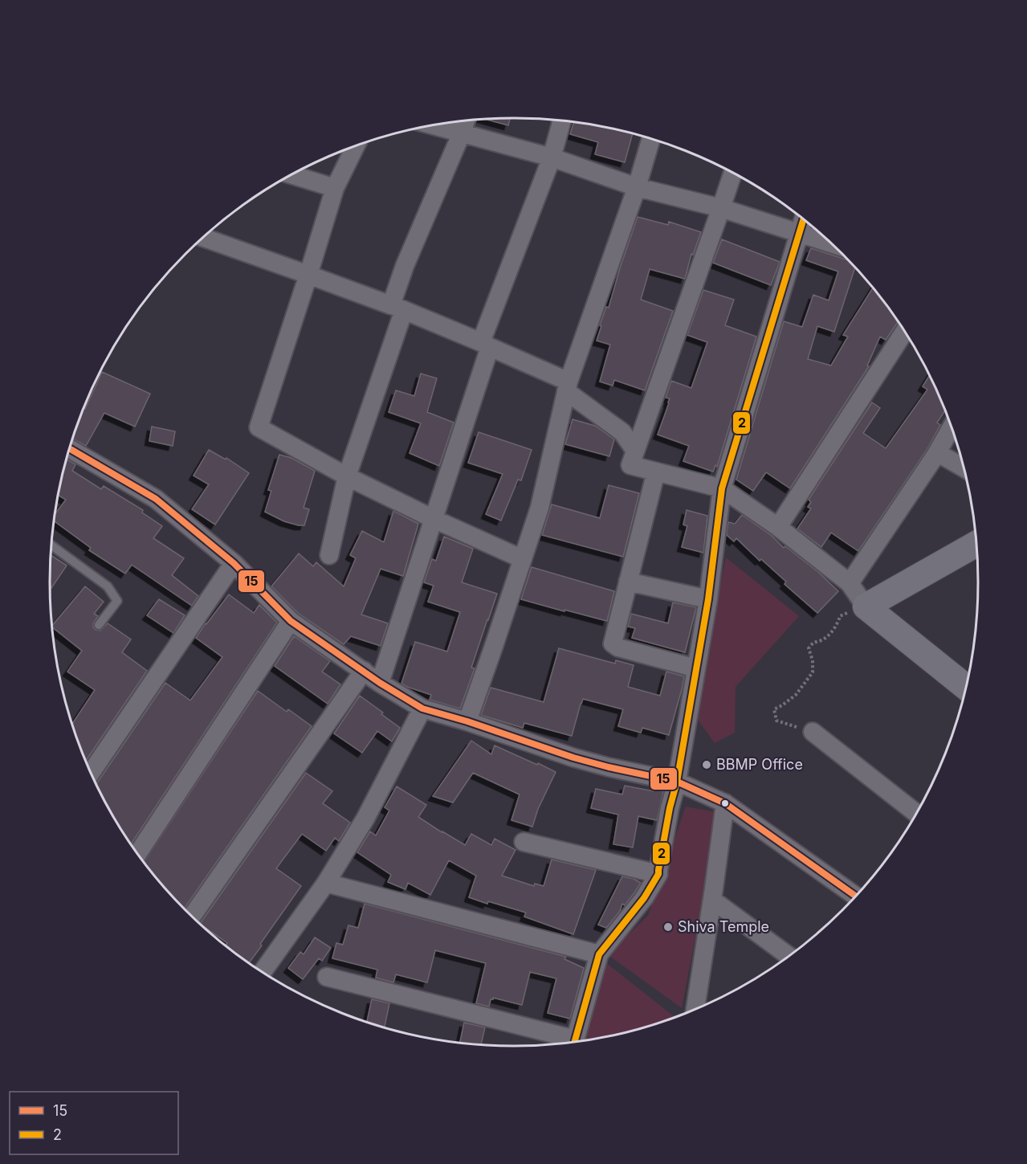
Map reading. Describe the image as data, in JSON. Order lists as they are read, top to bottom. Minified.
{"places":["BBMP Office","Shiva Temple"],"lines":["transit line 2","transit line 15"],"legend":["15","2"]}
